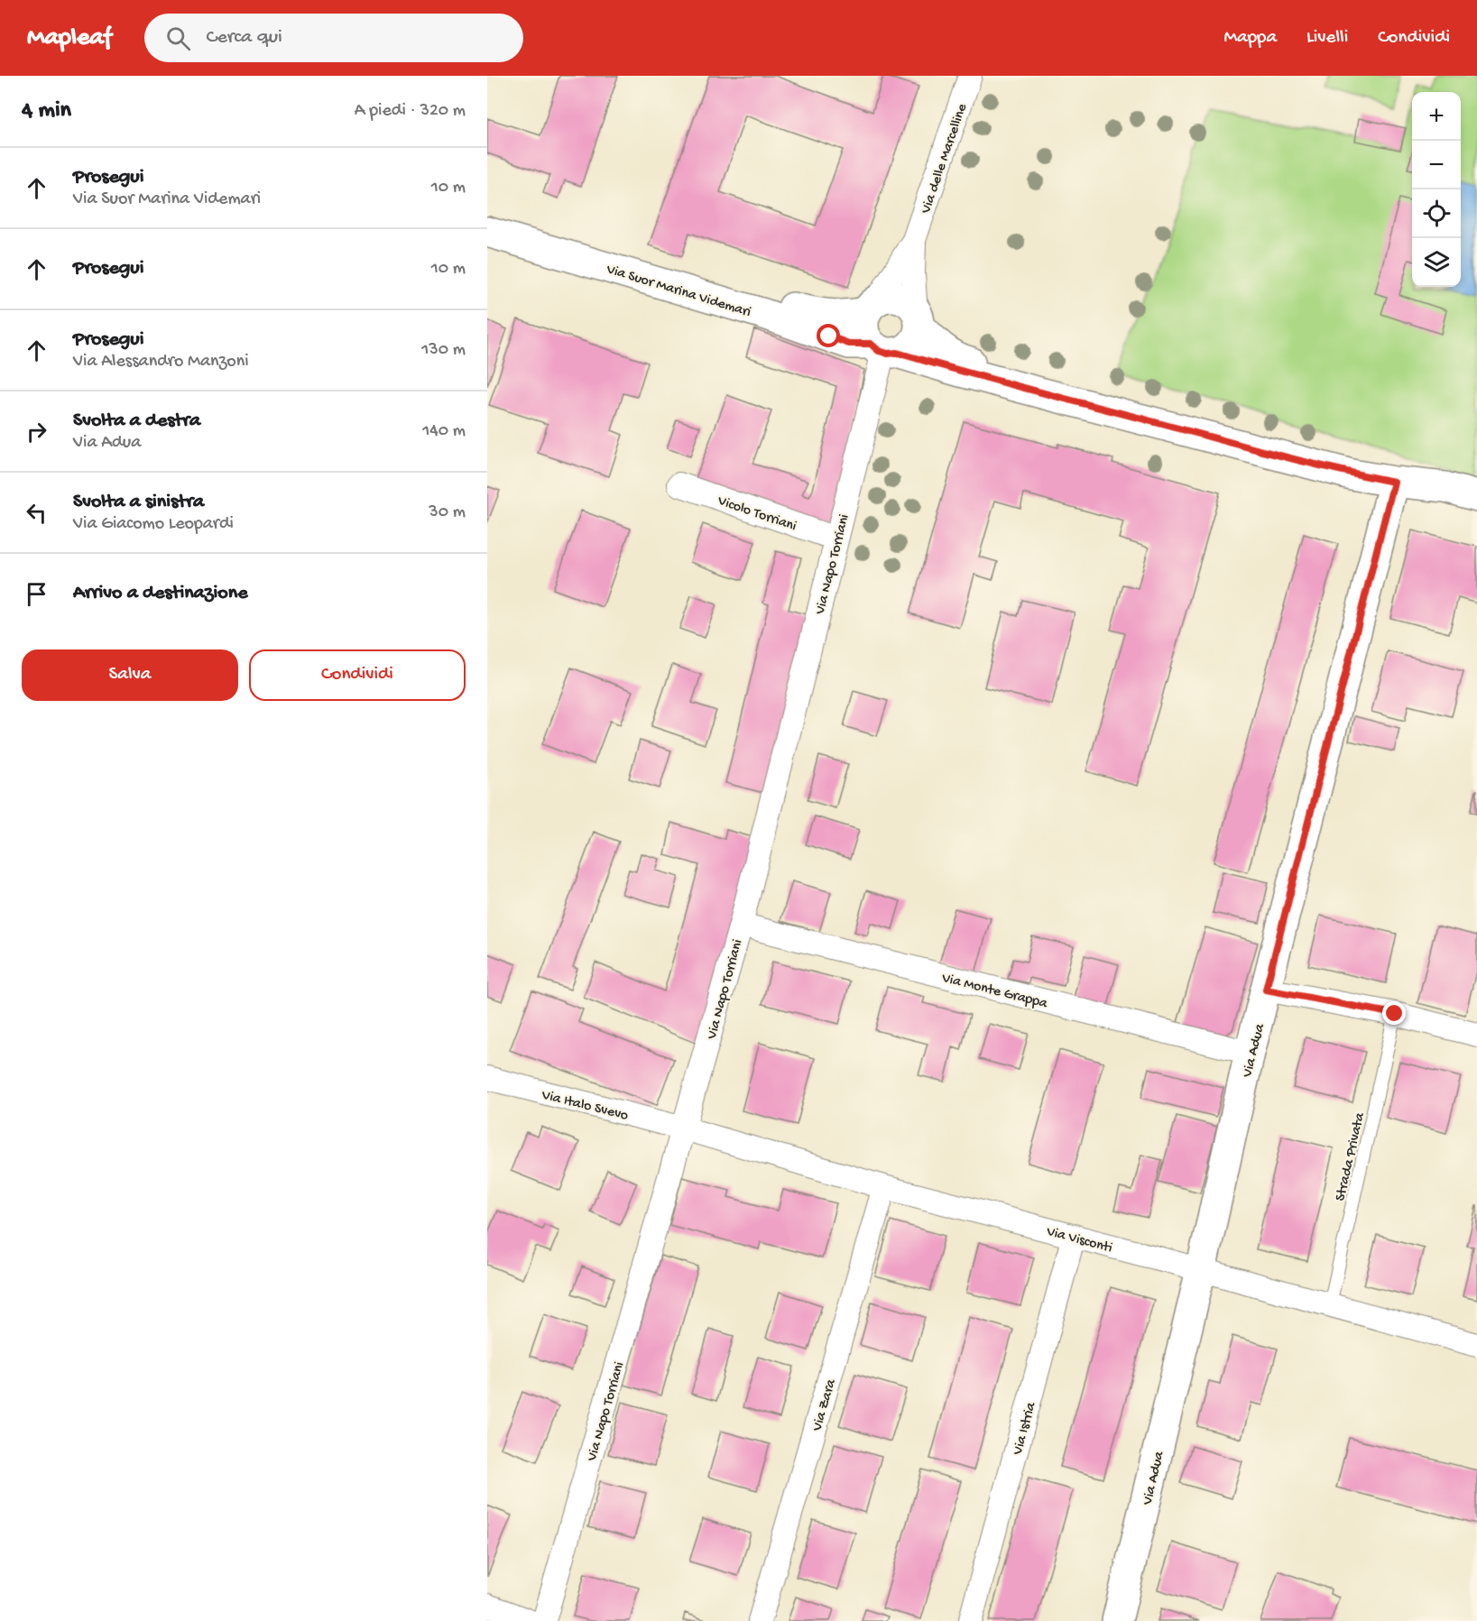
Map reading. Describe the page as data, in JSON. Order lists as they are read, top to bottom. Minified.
{"streets":{"street":["Via delle Marcelline","Via Suor Marina Videmari","Vicolo Torriani","Via Napo Torriani","Via Monte Grappa","Via Adua","Via Italo Svevo","Via Visconti","Via Zara","Via Istria"],"lane":["Strada Privata"]},"crossings":[["Via delle Marcelline","Via Suor Marina Videmari"],["Via delle Marcelline","Via Napo Torriani"],["Via Suor Marina Videmari","Via Napo Torriani"],["Via Suor Marina Videmari","Via Adua"],["Vicolo Torriani","Via Napo Torriani"],["Via Napo Torriani","Via Monte Grappa"],["Via Napo Torriani","Via Italo Svevo"],["Via Napo Torriani","Via Visconti"],["Via Monte Grappa","Via Adua"],["Via Adua","Via Visconti"],["Via Italo Svevo","Via Visconti"],["Strada Privata","Via Visconti"],["Via Visconti","Via Zara"],["Via Visconti","Via Istria"]],"page":{"header":"Mapleaf","search":"Cerca qui","nav":["Mappa","Livelli","Condividi"],"heading":["4 min","A piedi · 320 m"],"map_buttons":["+","−"],"list":[["Prosegui","Via Suor Marina Videmari","10 m"],["Prosegui","10 m"],["Prosegui","Via Alessandro Manzoni","130 m"],["Svolta a destra","Via Adua","140 m"],["Svolta a sinistra","Via Giacomo Leopardi","30 m"],"Arrivo a destinazione"],"buttons":["Salva","Condividi"]}}
